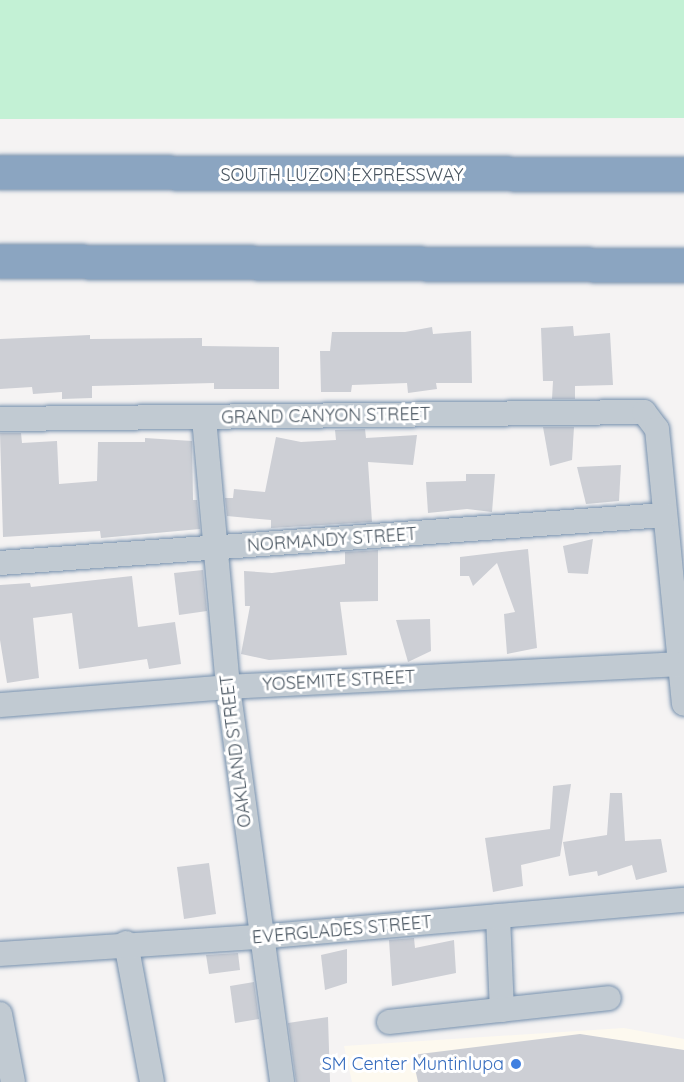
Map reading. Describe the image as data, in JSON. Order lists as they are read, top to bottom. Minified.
{"streets":{"highway":["SOUTH LUZON EXPRESSWAY"],"street":["GRAND CANYON STREET","NORMANDY STREET","YOSEMITE STREET","OAKLAND STREET","EVERGLADES STREET"]},"crossings":[["GRAND CANYON STREET","NORMANDY STREET"],["GRAND CANYON STREET","OAKLAND STREET"],["NORMANDY STREET","OAKLAND STREET"],["YOSEMITE STREET","OAKLAND STREET"],["OAKLAND STREET","EVERGLADES STREET"]],"places":["SM Center Muntinlupa"]}
